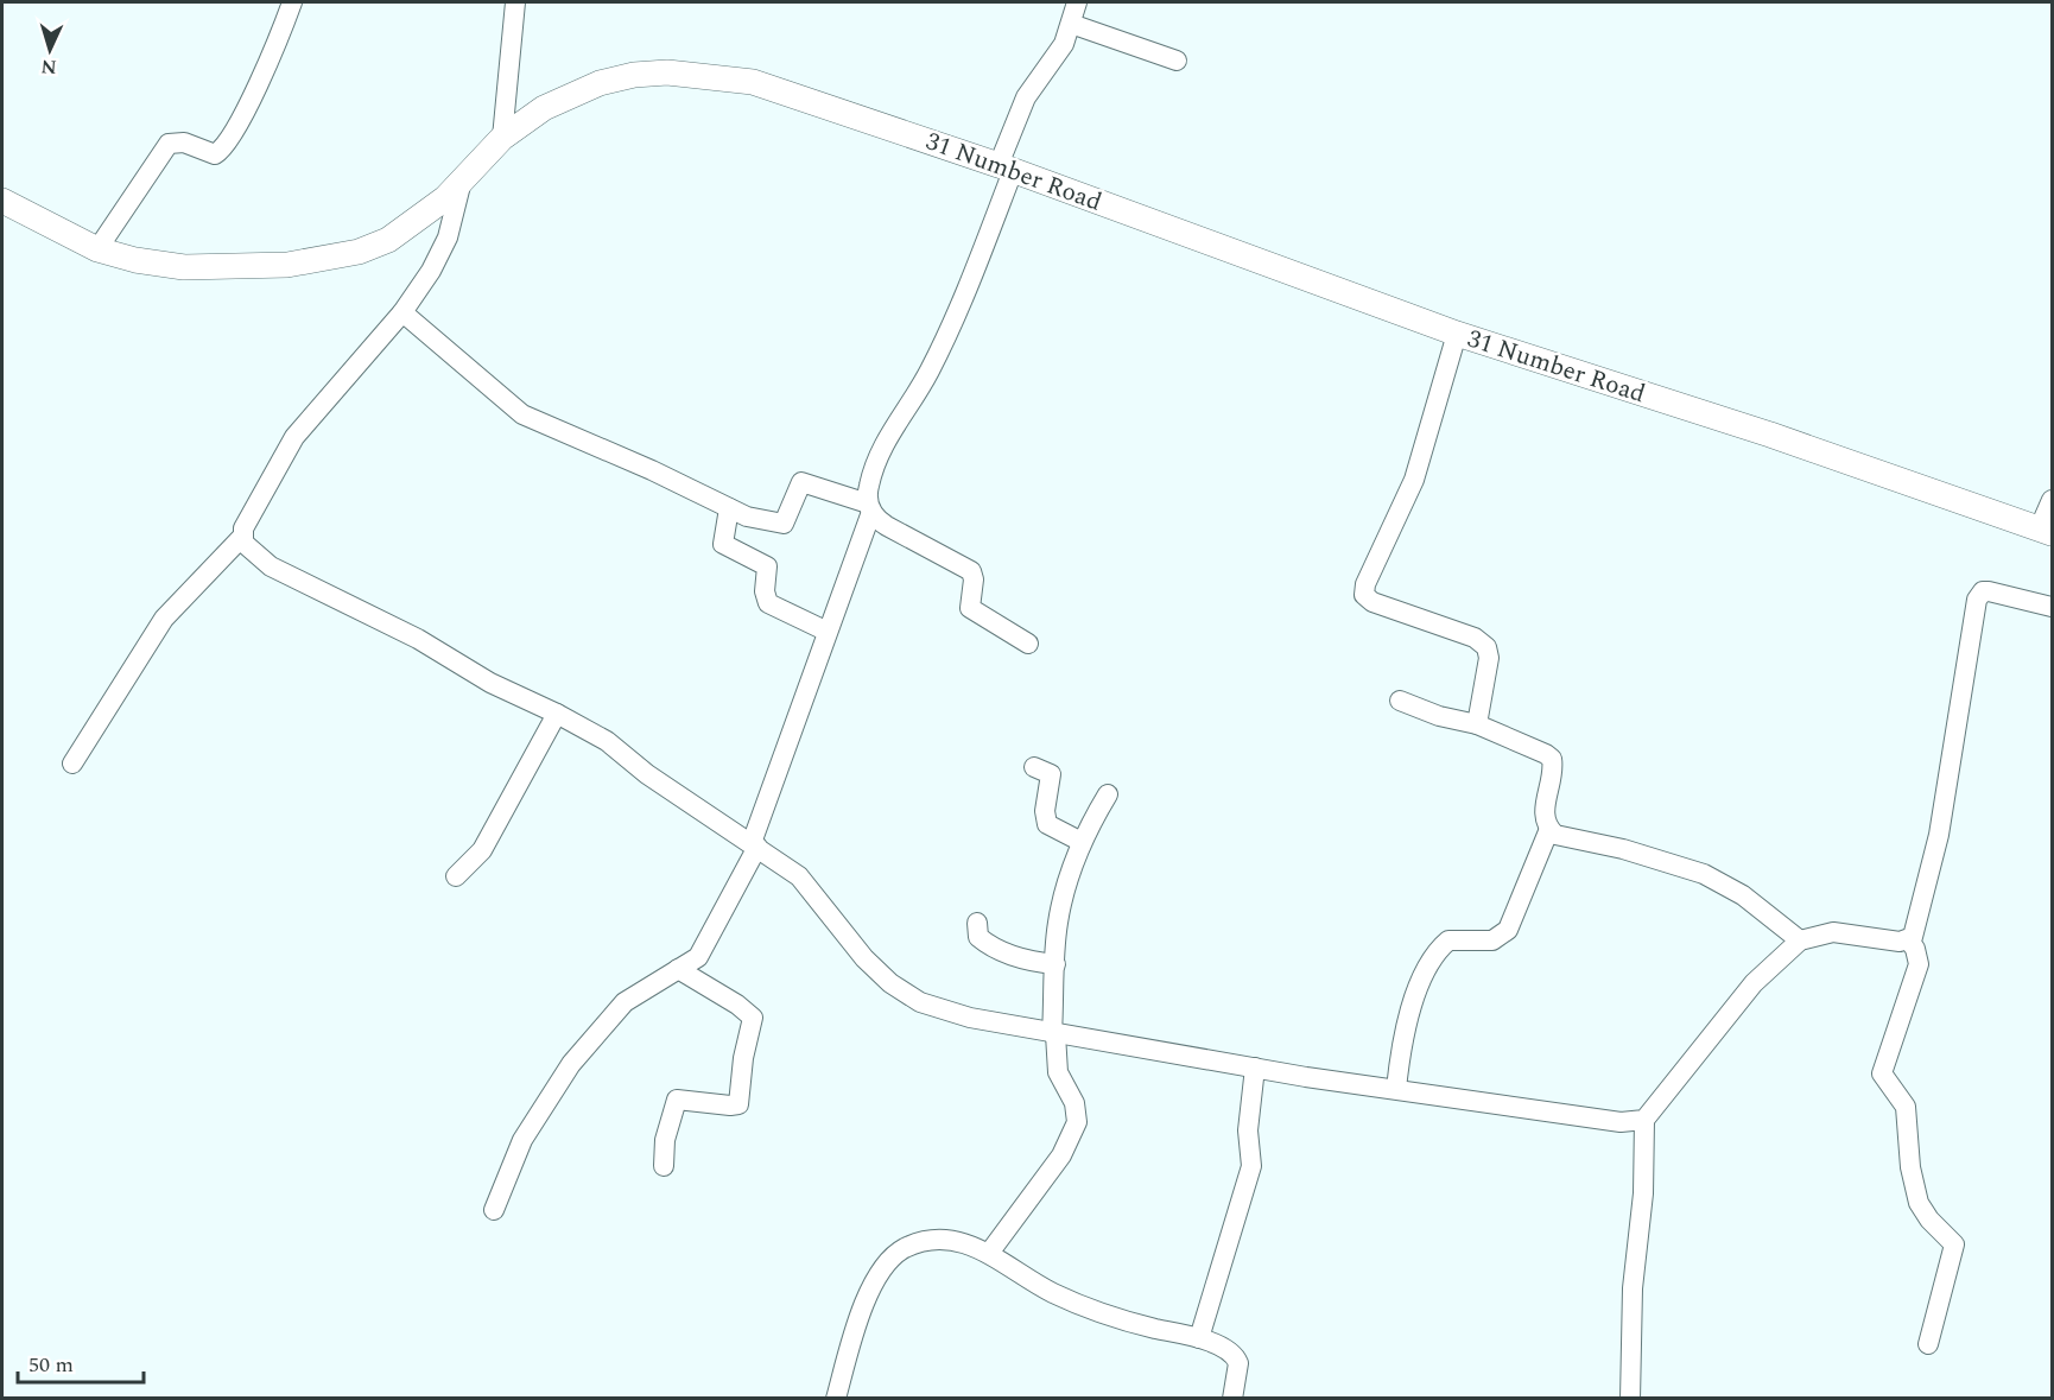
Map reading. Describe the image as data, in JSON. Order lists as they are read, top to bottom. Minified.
{"streets":{"main road":["31 Number Road"]},"scale_bar":"50 m","north":"bottom"}
